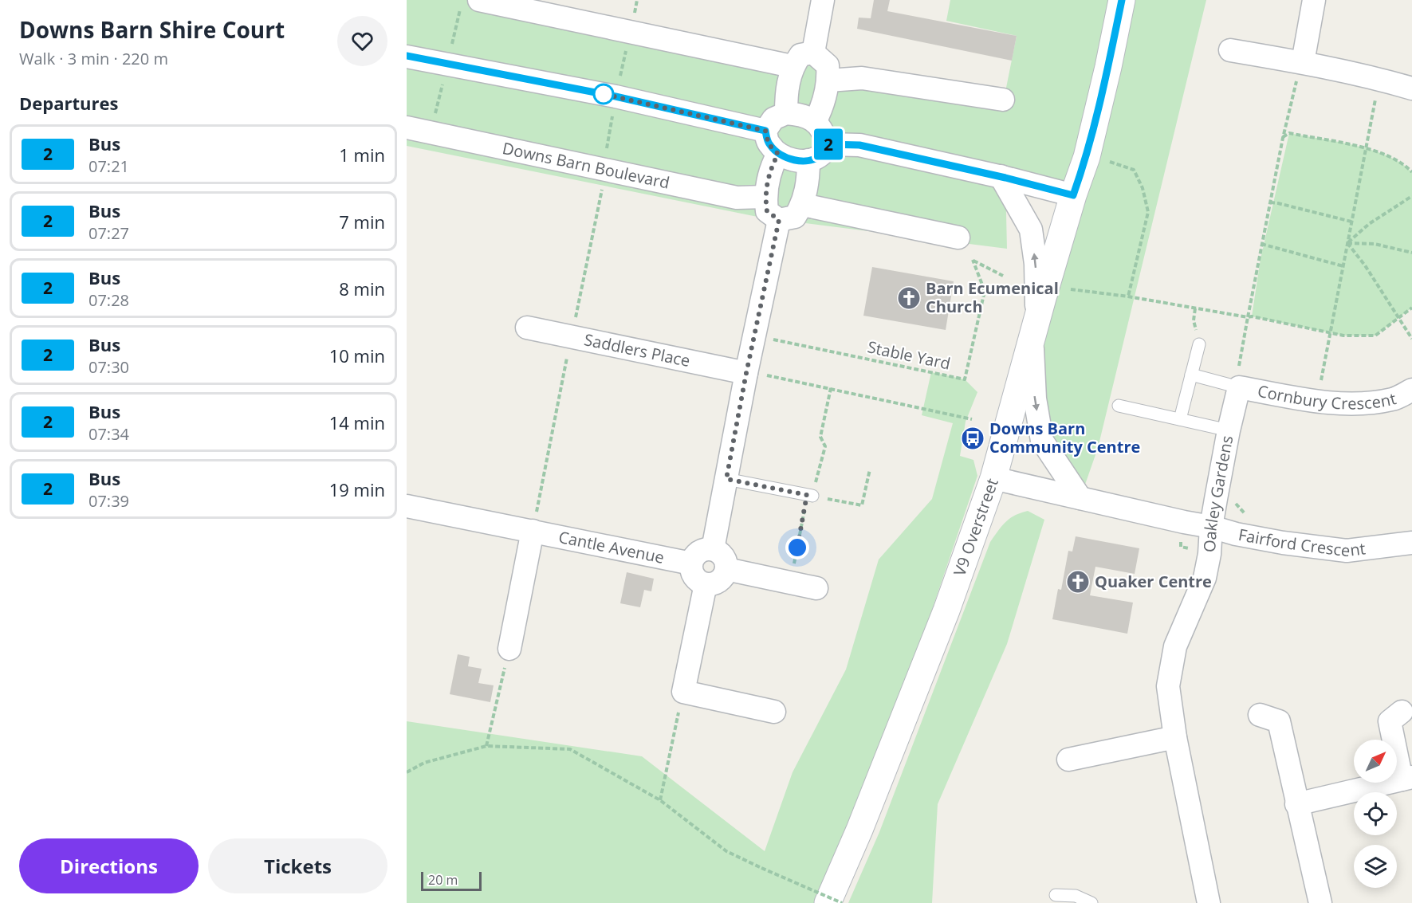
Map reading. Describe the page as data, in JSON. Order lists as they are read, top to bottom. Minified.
{"streets":{"street":["Downs Barn Boulevard","Saddlers Place","Cornbury Crescent","Oakley Gardens","V9 Overstreet","Fairford Crescent","Cantle Avenue"],"path":["Stable Yard"]},"crossings":[["Cornbury Crescent","Oakley Gardens"],["Oakley Gardens","Fairford Crescent"],["V9 Overstreet","Fairford Crescent"]],"places":{"church":["Barn Ecumenical Church","Quaker Centre"],"bus stop":["Downs Barn Community Centre"]},"lines":["bus line 2"],"scale_bar":"20 m","north":"top right","page":{"heading":[["Downs Barn Shire Court","Walk · 3 min · 220 m"],"Departures"],"on_map":"2","list":[{"mark":"2","name":"Bus","note":"07:21","value":"1 min"},{"mark":"2","name":"Bus","note":"07:27","value":"7 min"},{"mark":"2","name":"Bus","note":"07:28","value":"8 min"},{"mark":"2","name":"Bus","note":"07:30","value":"10 min"},{"mark":"2","name":"Bus","note":"07:34","value":"14 min"},{"mark":"2","name":"Bus","note":"07:39","value":"19 min"}],"buttons":["Directions","Tickets"],"scale":"20 m"}}
